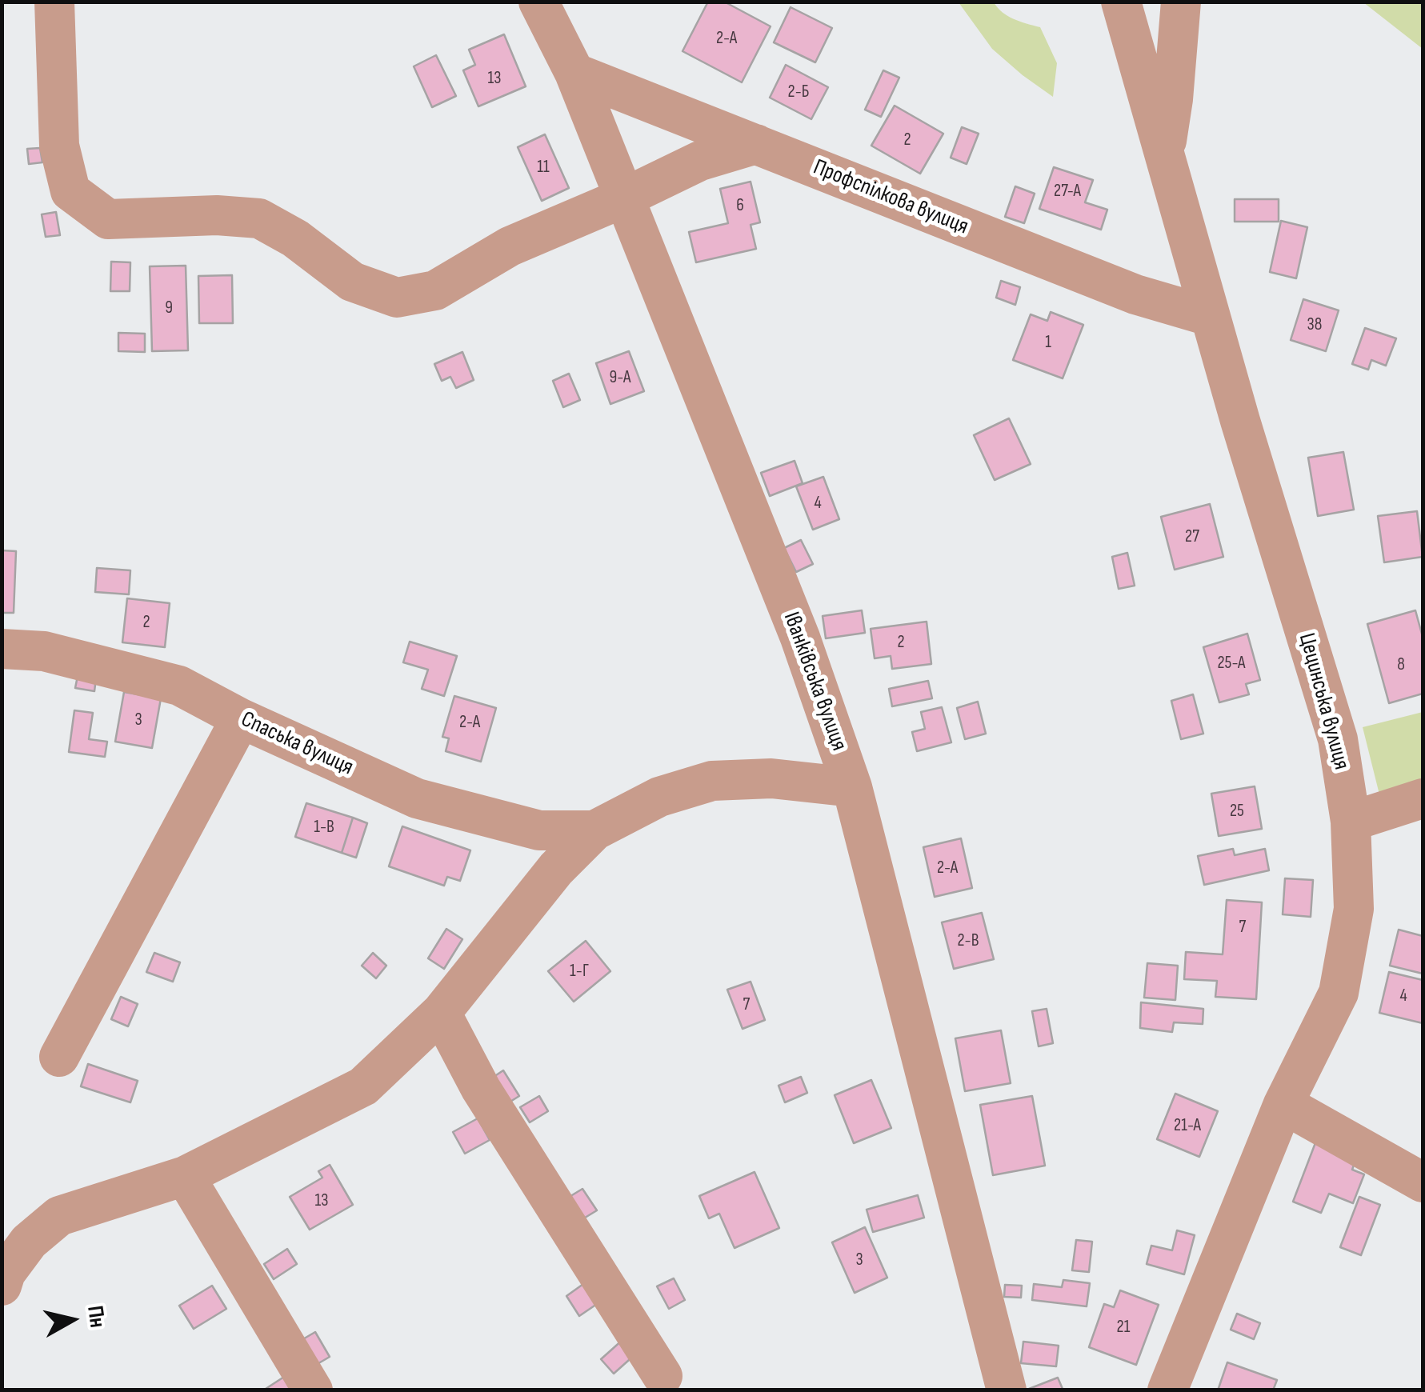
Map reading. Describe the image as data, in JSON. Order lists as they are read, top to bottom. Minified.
{"streets":{"street":["Профспілкова вулиця","Іванківська вулиця","Цецинська вулиця","Спаська вулиця"]},"crossings":[["Профспілкова вулиця","Іванківська вулиця"],["Профспілкова вулиця","Цецинська вулиця"]],"house_numbers":["2-А","13","2-Б","2","11","27-А","6","9","38","1","9-А","4","27","2","2","25-А","8","3","2-А","25","1-В","2-А","7","2-В","1-Г","4","7","21-А","13","3","21"],"north":"right"}
